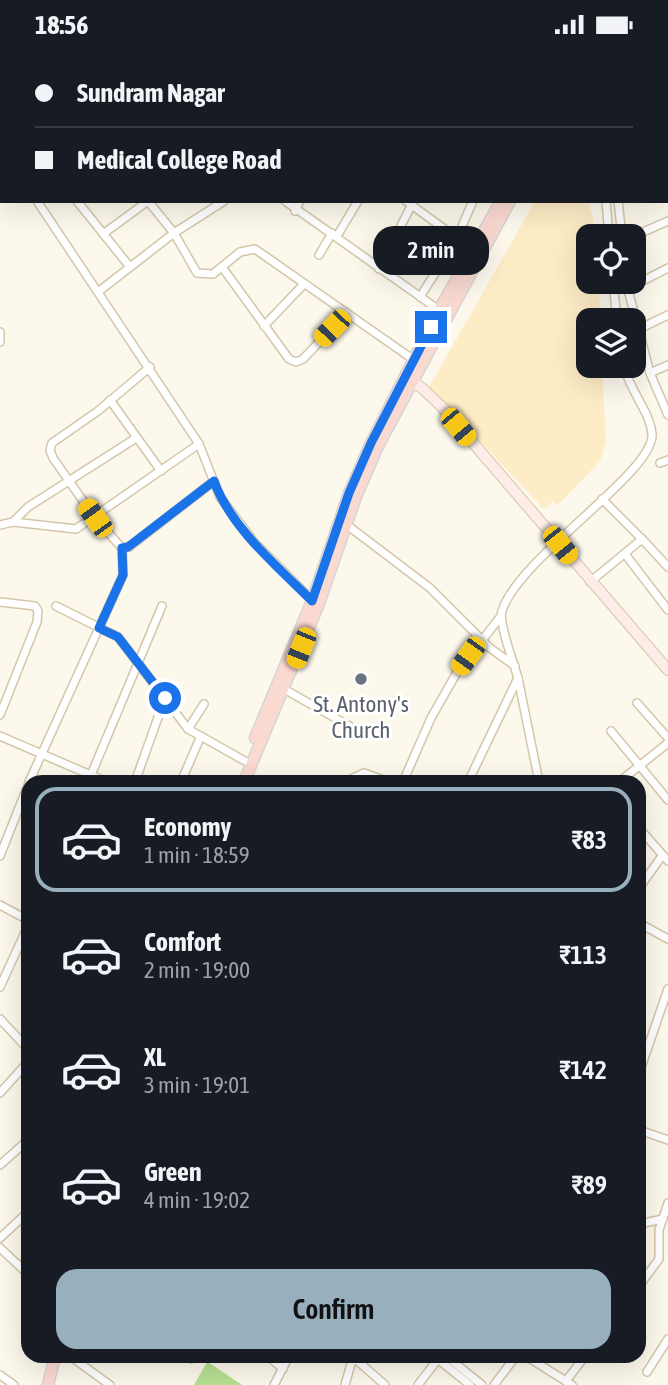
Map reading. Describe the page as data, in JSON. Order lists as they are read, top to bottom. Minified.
{"places":["St. Antony's Church"],"page":{"status":"18:56","banner":["Sundram Nagar","Medical College Road"],"bubble":"2 min","list":[{"name":"Economy","note":"1 min · 18:59","value":"₹83"},{"name":"Comfort","note":"2 min · 19:00","value":"₹113"},{"name":"XL","note":"3 min · 19:01","value":"₹142"},{"name":"Green","note":"4 min · 19:02","value":"₹89"}],"buttons":"Confirm"}}
